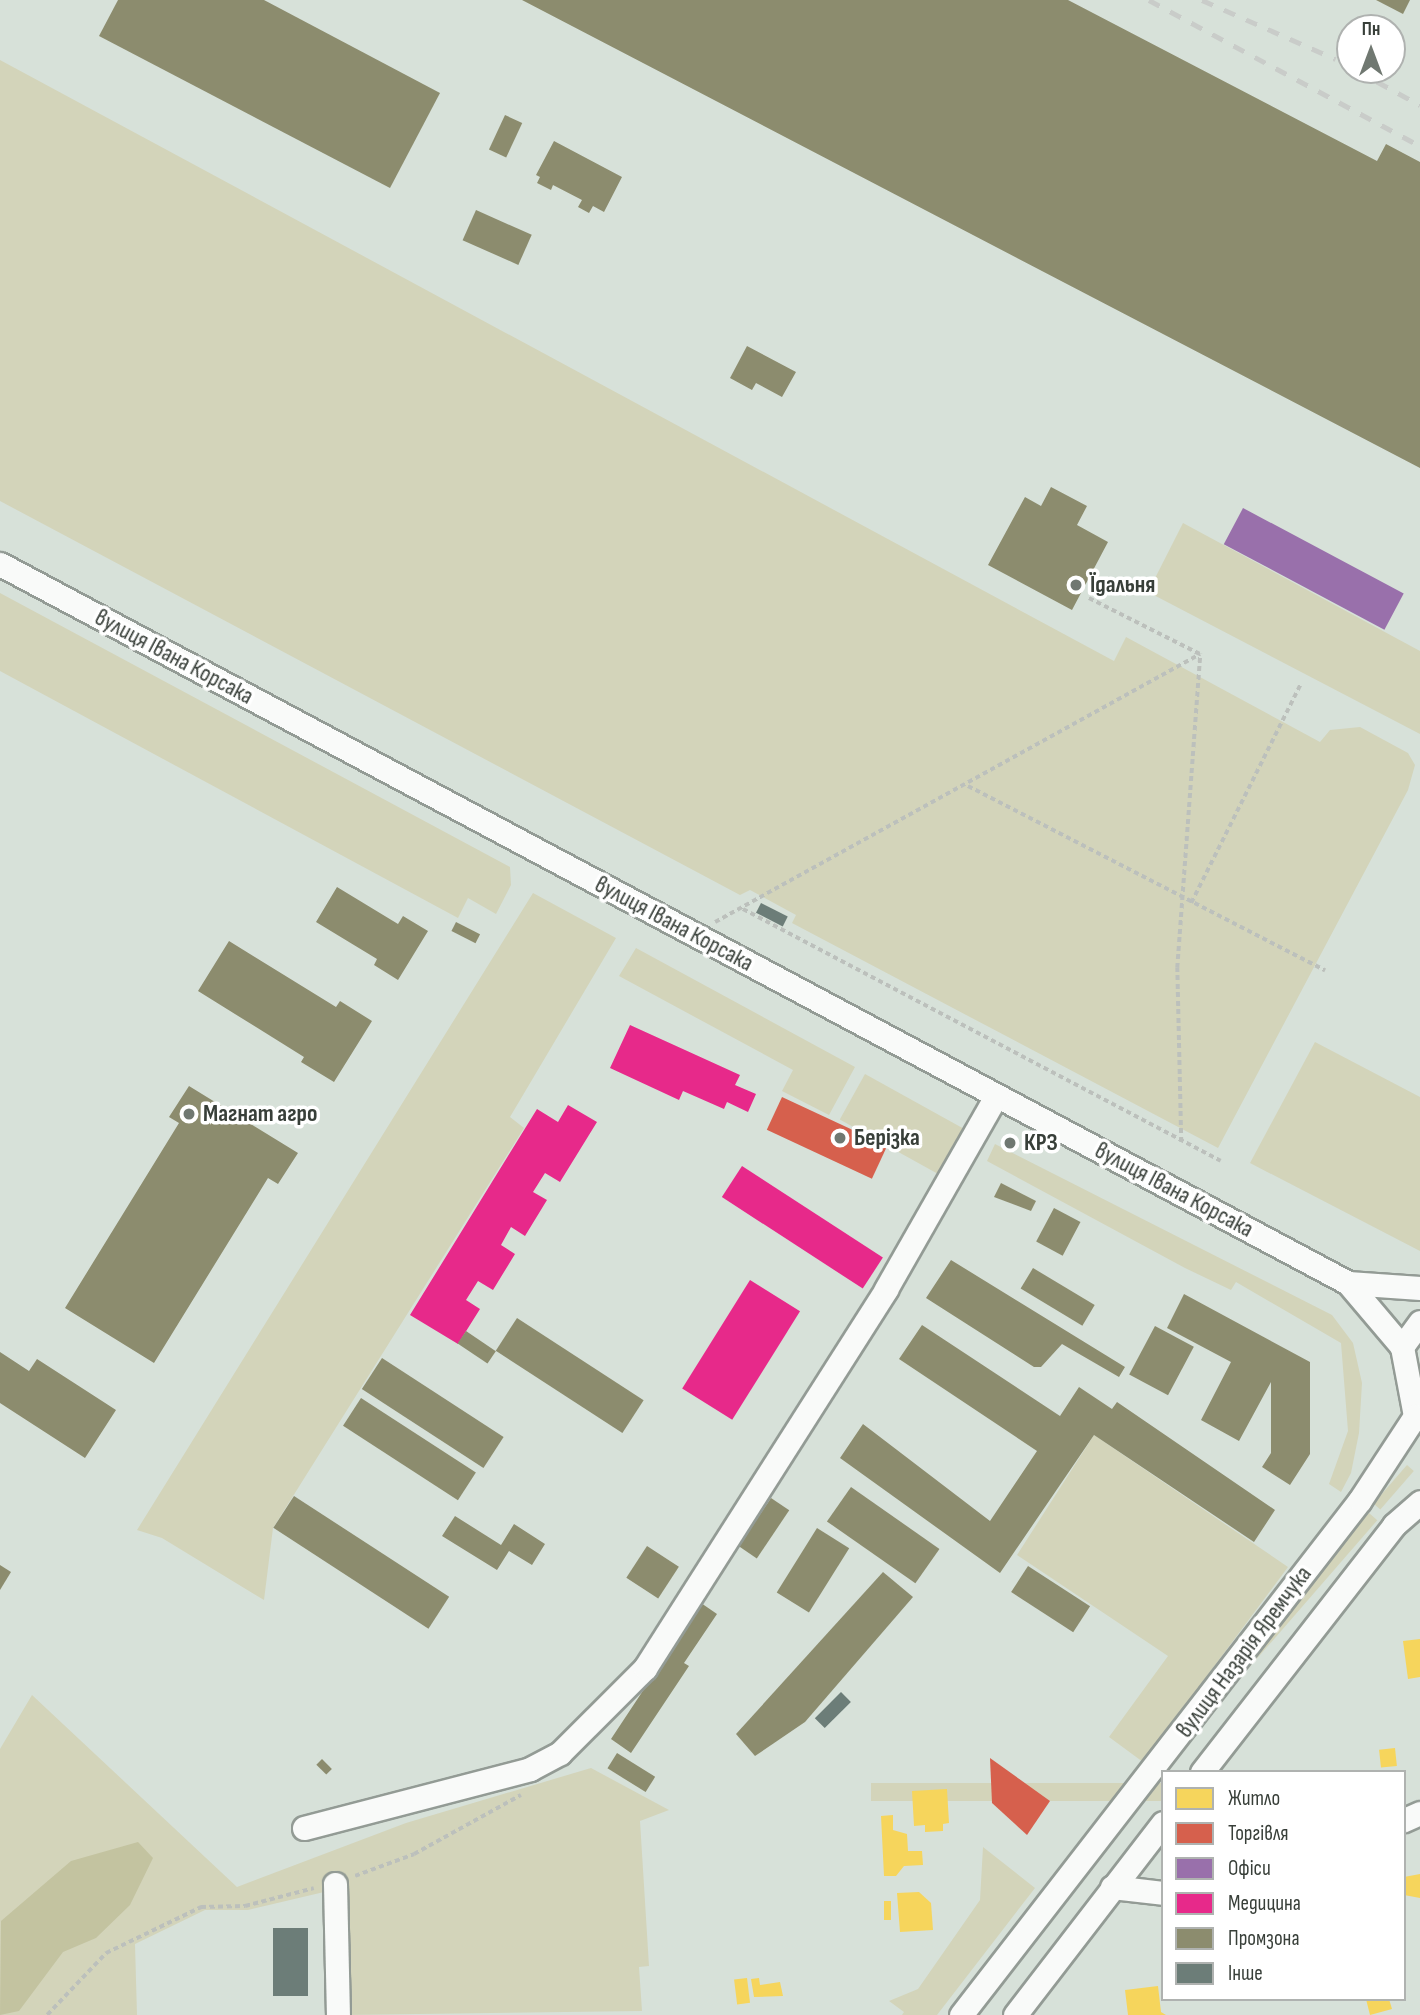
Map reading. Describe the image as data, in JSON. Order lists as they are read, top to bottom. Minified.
{"streets":{"street":["вулиця Івана Корсака","вулиця Назарія Яремчука"]},"places":["Їдальня","Магнат агро","Берізка","КРЗ"],"legend":["Житло","Торгівля","Офіси","Медицина","Промзона","Інше"],"north":"top"}
